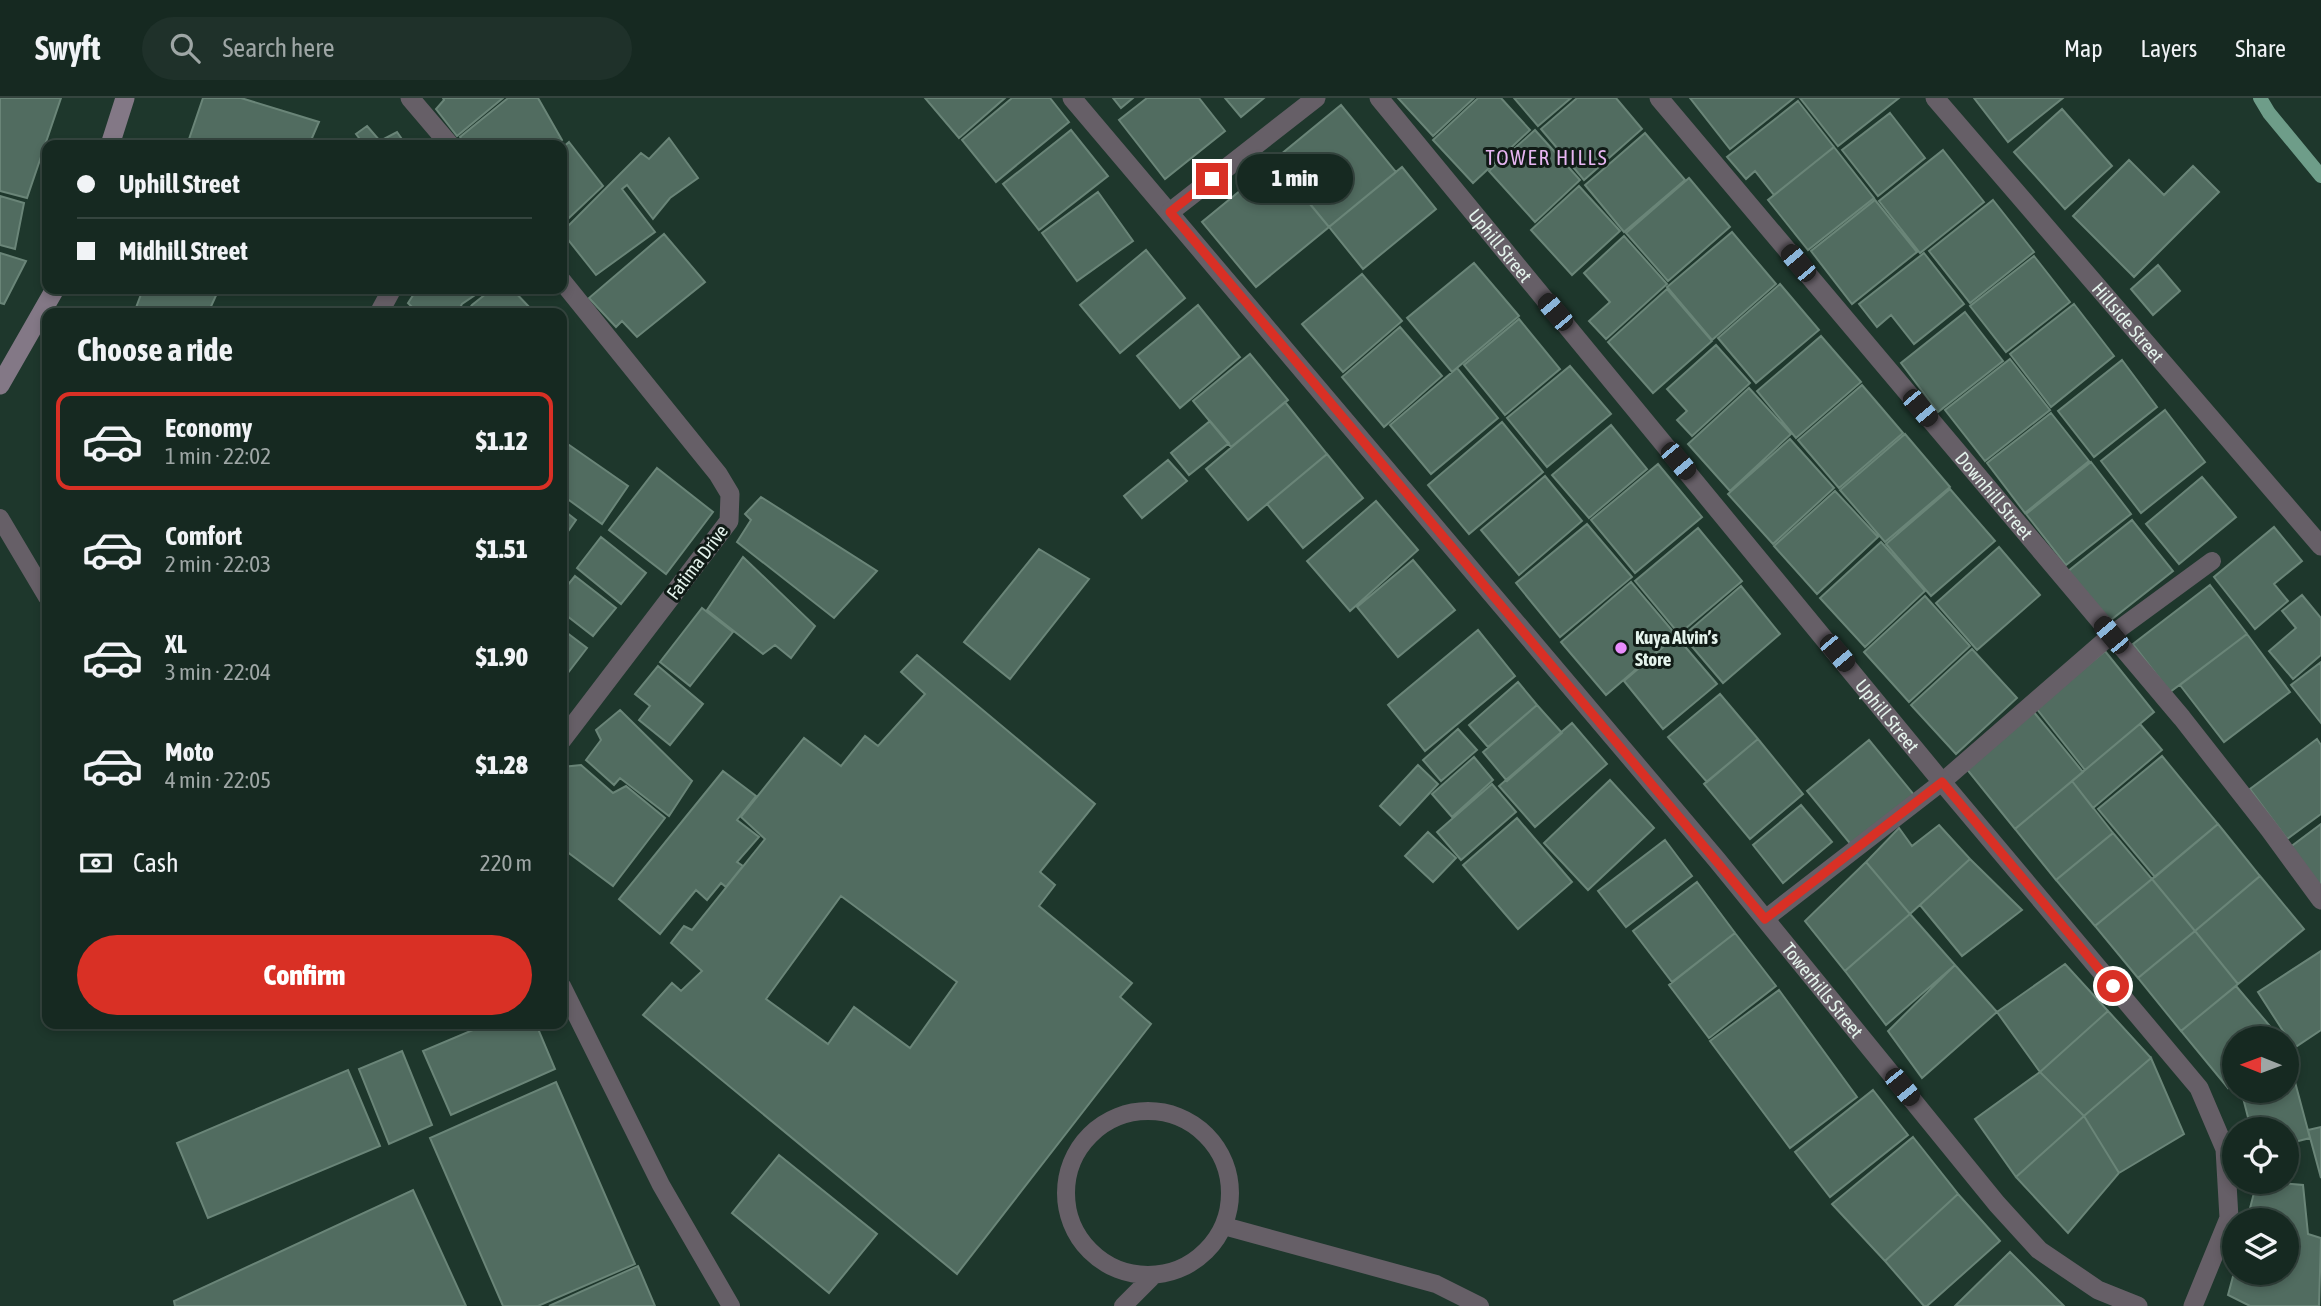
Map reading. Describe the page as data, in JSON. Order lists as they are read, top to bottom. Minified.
{"streets":{"street":["Uphill Street","Hillside Street","Downhill Street","Fatima Drive","Towerhills Street"]},"districts":["TOWER HILLS"],"places":["Kuya Alvin’s Store"],"north":"left","page":{"header":"Swyft","search":"Search here","nav":["Map","Layers","Share"],"banner":["Uphill Street","Midhill Street"],"bubble":"1 min","heading":"Choose a ride","list":[{"name":"Economy","note":"1 min · 22:02","value":"$1.12"},{"name":"Comfort","note":"2 min · 22:03","value":"$1.51"},{"name":"XL","note":"3 min · 22:04","value":"$1.90"},{"name":"Moto","note":"4 min · 22:05","value":"$1.28"}],"pay":["Cash","220 m"],"buttons":"Confirm"}}
